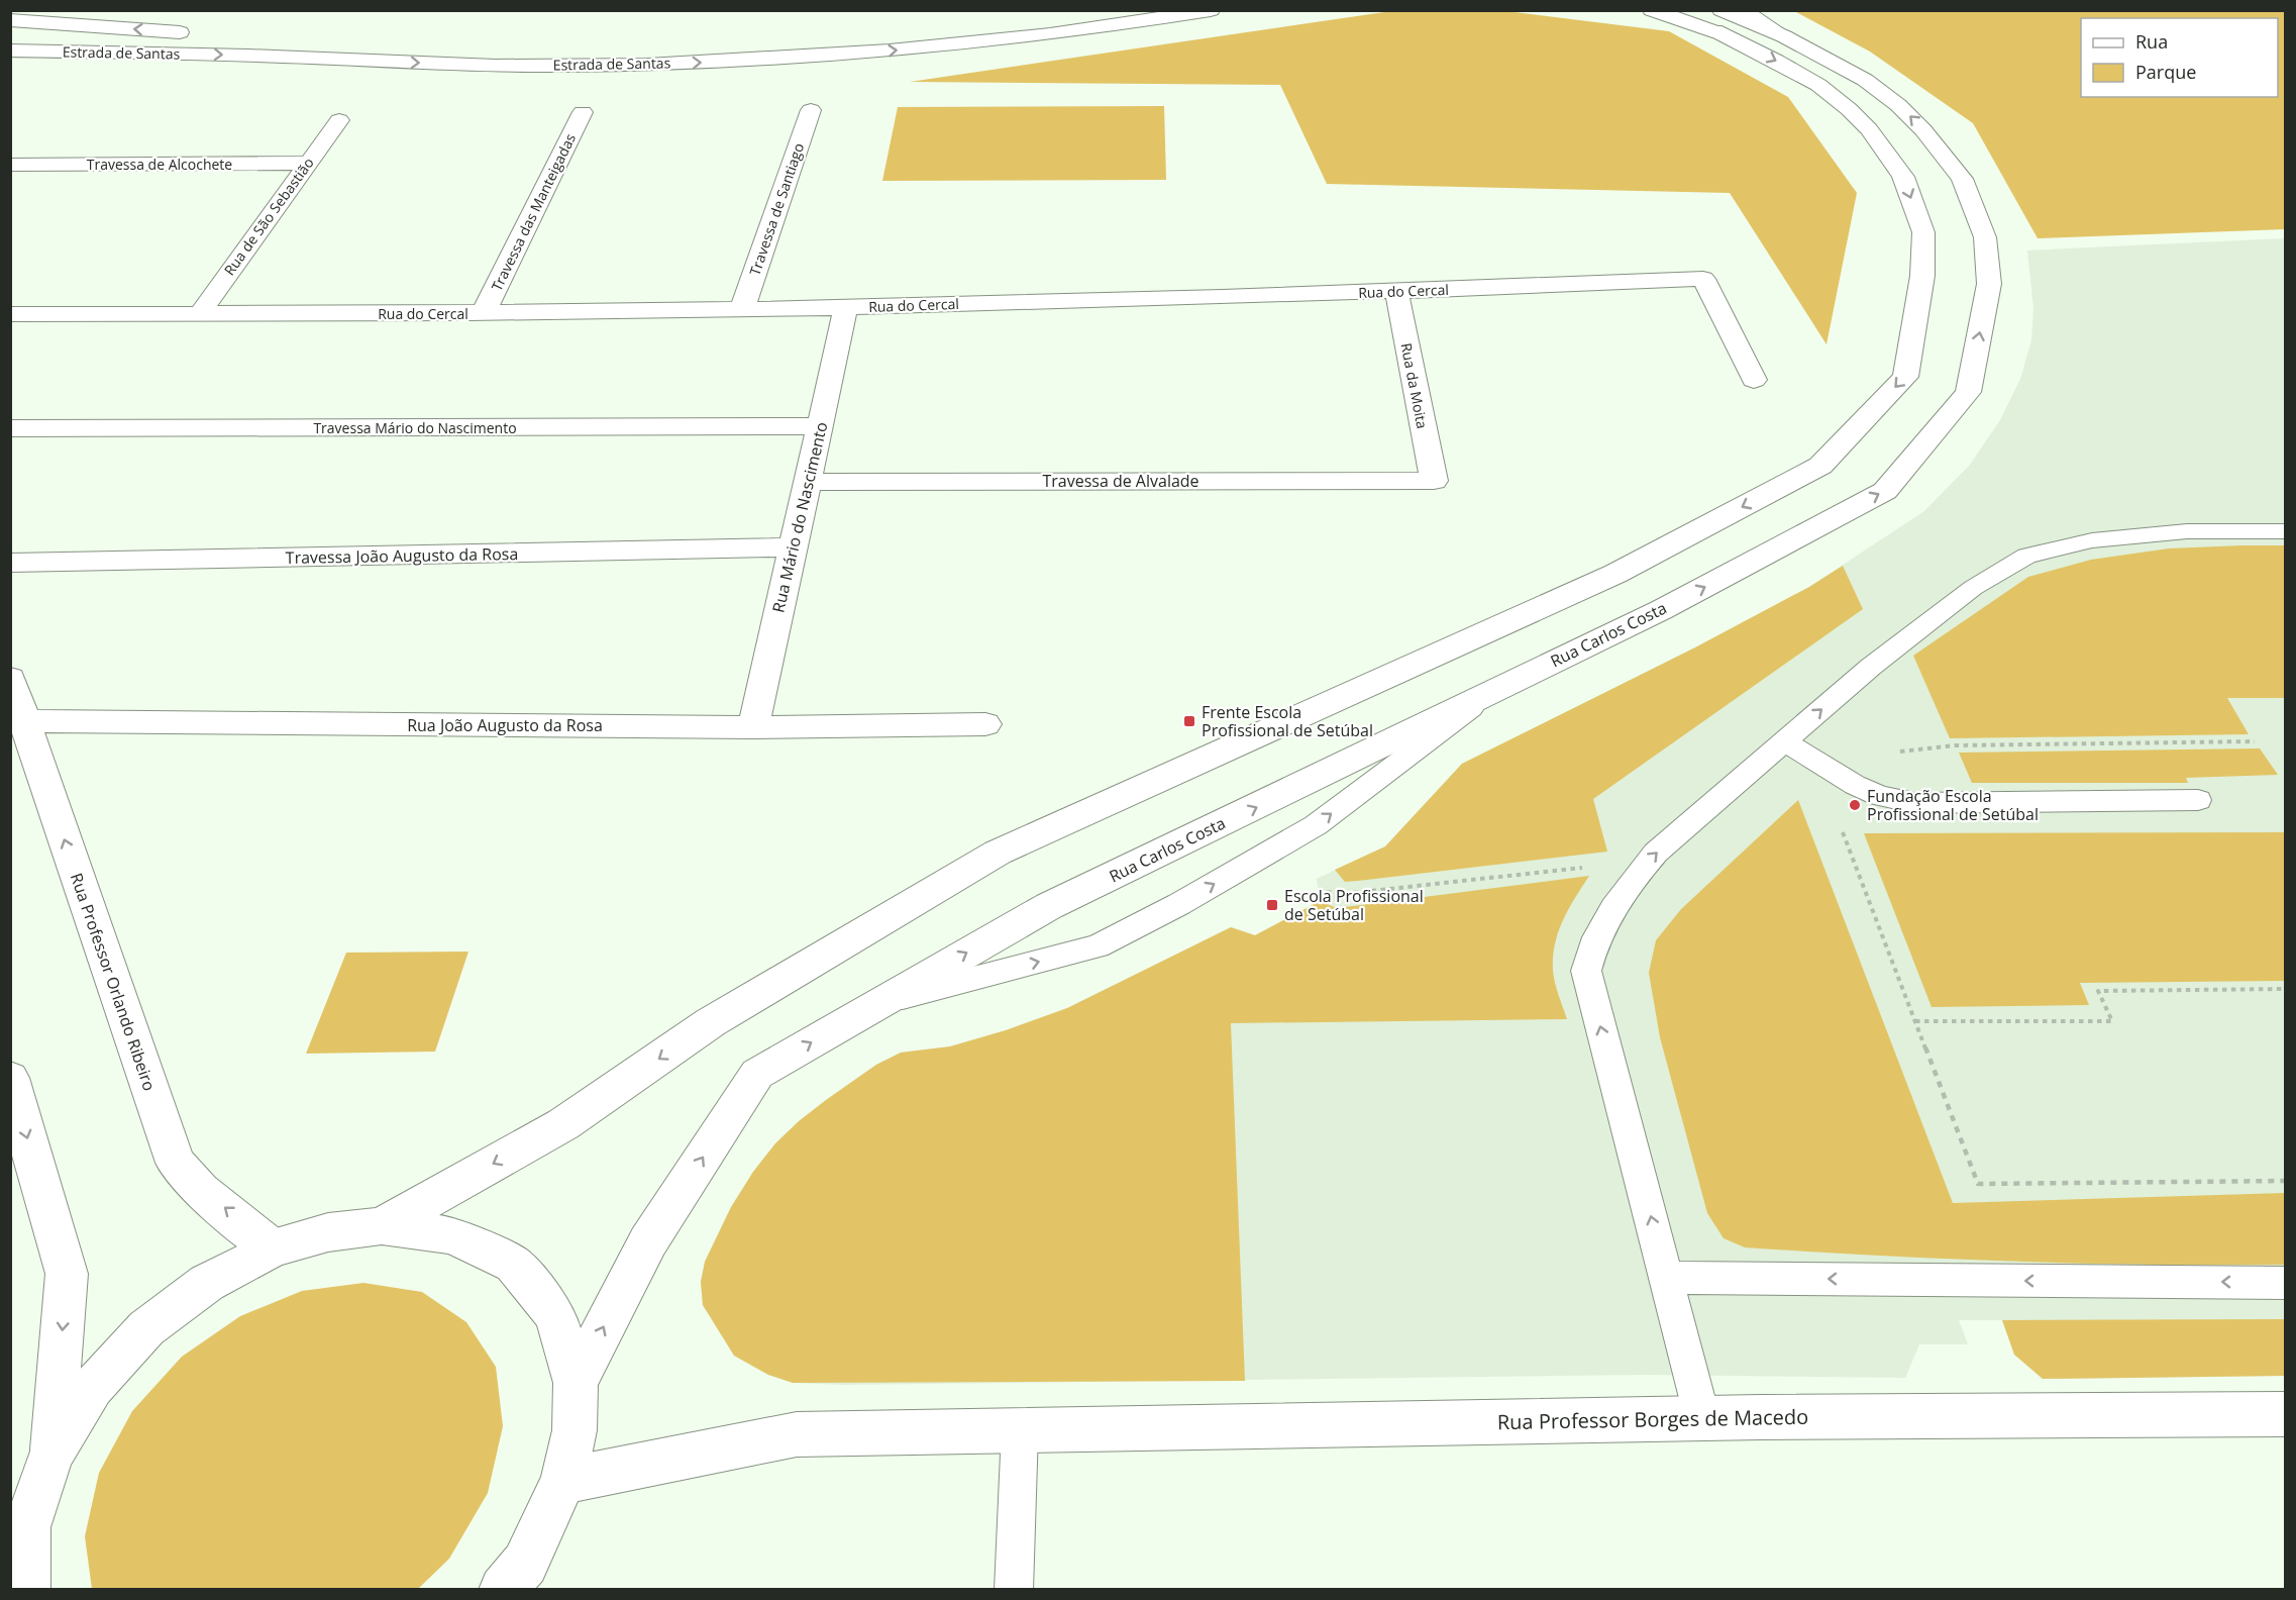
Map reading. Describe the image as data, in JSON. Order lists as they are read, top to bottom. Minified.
{"streets":{"street":["Estrada de Santas","Travessa de Alcochete","Travessa de Santiago","Travessa das Manteigadas","Rua de São Sebastião","Rua do Cercal","Rua da Moita","Travessa Mário do Nascimento","Travessa de Alvalade","Rua Mário do Nascimento","Travessa João Augusto da Rosa","Rua Carlos Costa","Rua João Augusto da Rosa","Rua Professor Orlando Ribeiro","Rua Professor Borges de Macedo"]},"crossings":[["Travessa de Alcochete","Rua de São Sebastião"],["Travessa de Santiago","Rua do Cercal"],["Travessa das Manteigadas","Rua do Cercal"],["Rua de São Sebastião","Rua do Cercal"],["Rua do Cercal","Rua da Moita"],["Rua do Cercal","Rua Mário do Nascimento"],["Rua da Moita","Travessa de Alvalade"],["Travessa Mário do Nascimento","Rua Mário do Nascimento"],["Travessa de Alvalade","Rua Mário do Nascimento"],["Rua Mário do Nascimento","Travessa João Augusto da Rosa"],["Rua Mário do Nascimento","Rua João Augusto da Rosa"],["Rua João Augusto da Rosa","Rua Professor Orlando Ribeiro"]],"places":{"transit":["Frente Escola Profissional de Setúbal","Escola Profissional de Setúbal"],"other":["Fundação Escola Profissional de Setúbal"]},"legend":["Rua","Parque"]}
